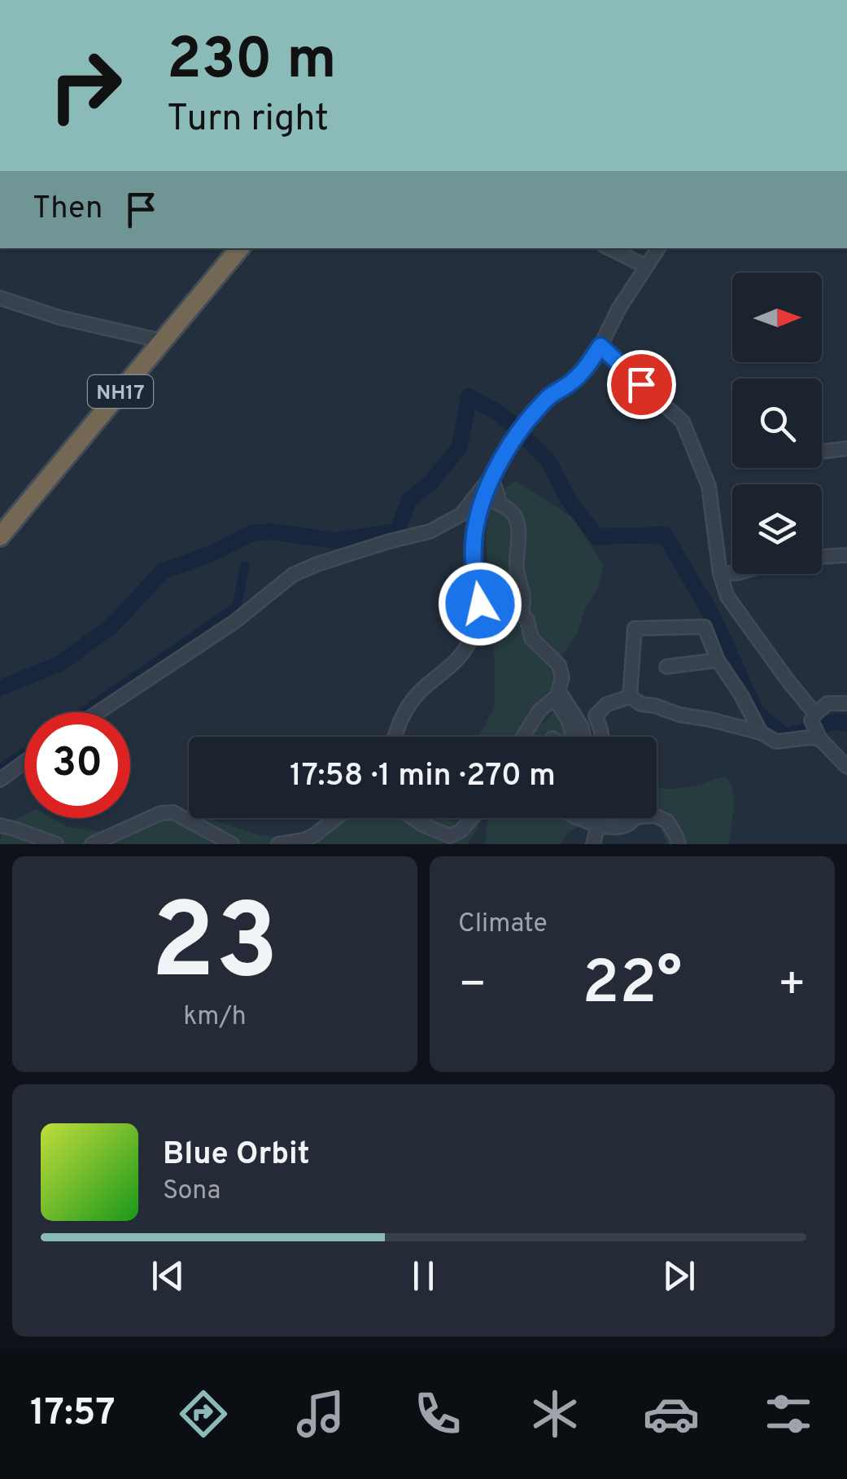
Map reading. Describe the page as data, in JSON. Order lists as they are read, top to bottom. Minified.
{"streets":{"highway":["NH17"]},"north":"right","page":{"turn":["230 m","Turn right"],"then":"Then","limit":"30","trip":"17:58 · 1 min · 270 m","tile":[["23","km/h"],"Climate"],"heat":["−","22°","+"],"song":["Blue Orbit","Sona"],"tabs":"17:57"}}
